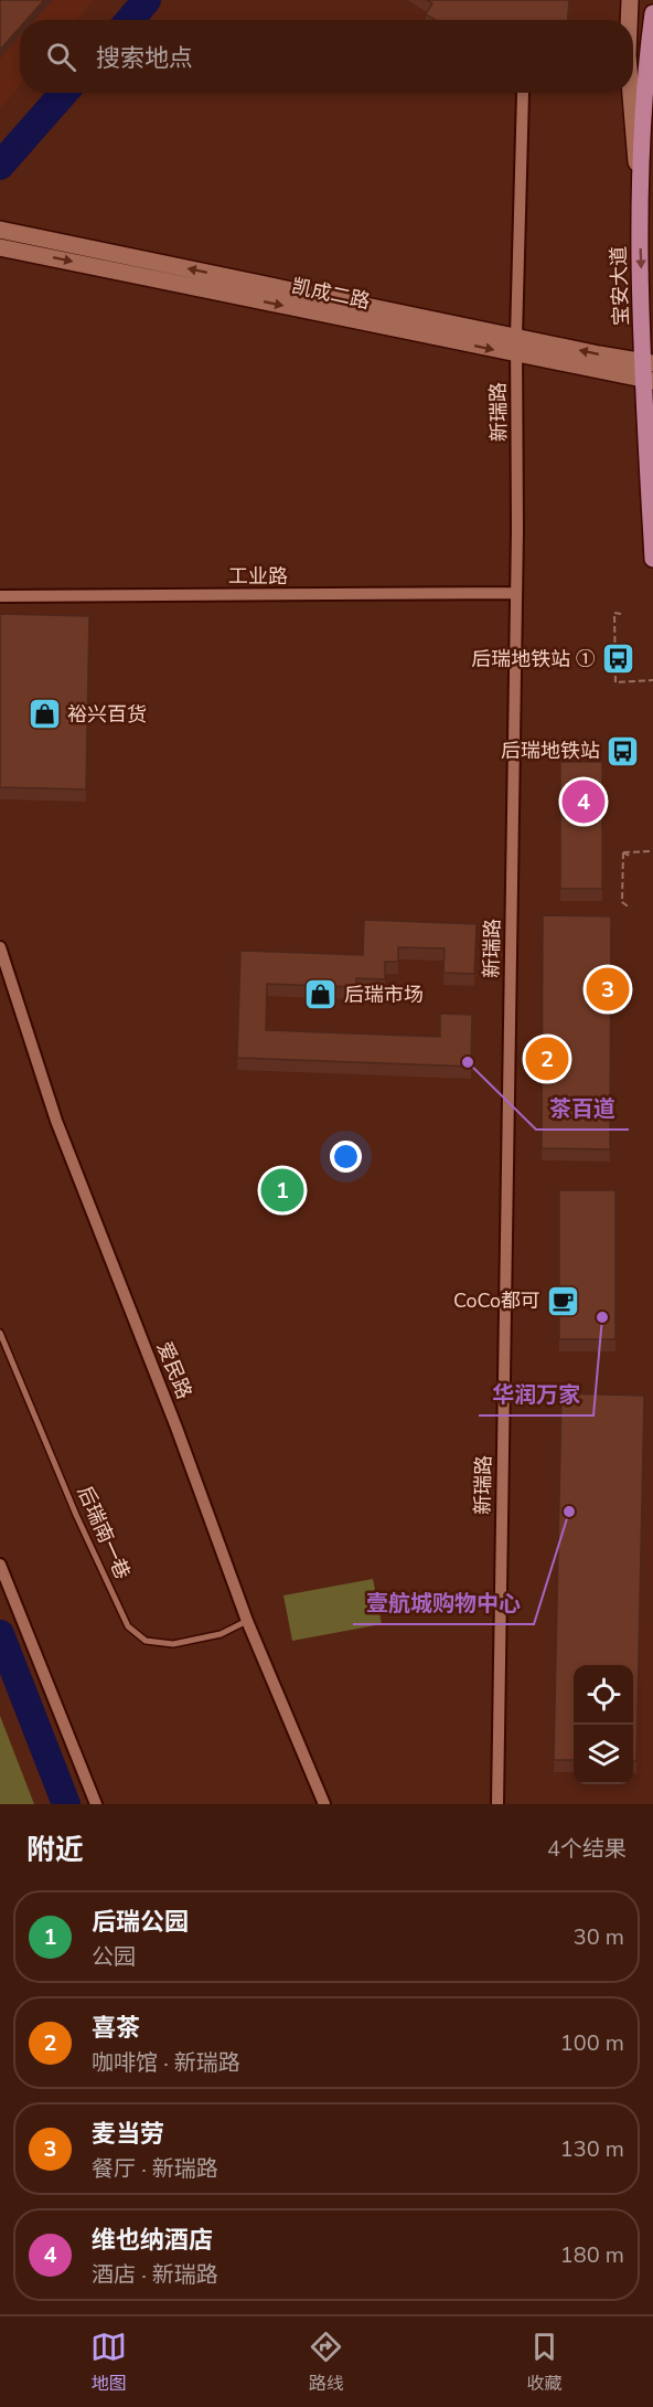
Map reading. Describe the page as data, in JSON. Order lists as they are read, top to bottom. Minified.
{"streets":{"main road":["宝安大道"],"street":["凯成二路","新瑞路","工业路","爱民路"],"lane":["后瑞南一巷"]},"crossings":[["宝安大道","凯成二路"],["凯成二路","新瑞路"],["新瑞路","工业路"],["爱民路","后瑞南一巷"]],"places":{"bus stop":["后瑞地铁站 ①","后瑞地铁站"],"shop":["裕兴百货","后瑞市场"],"other":["茶百道","华润万家","壹航城购物中心"],"cafe":["CoCo都可"]},"page":{"search":"搜索地点","pins":["4","3","2","1"],"heading":["附近","4个结果"],"list":[{"mark":"1","name":"后瑞公园","note":"公园","value":"30 m"},{"mark":"2","name":"喜茶","note":"咖啡馆 · 新瑞路","value":"100 m"},{"mark":"3","name":"麦当劳","note":"餐厅 · 新瑞路","value":"130 m"},{"mark":"4","name":"维也纳酒店","note":"酒店 · 新瑞路","value":"180 m"}],"nav":["地图","路线","收藏"]}}
